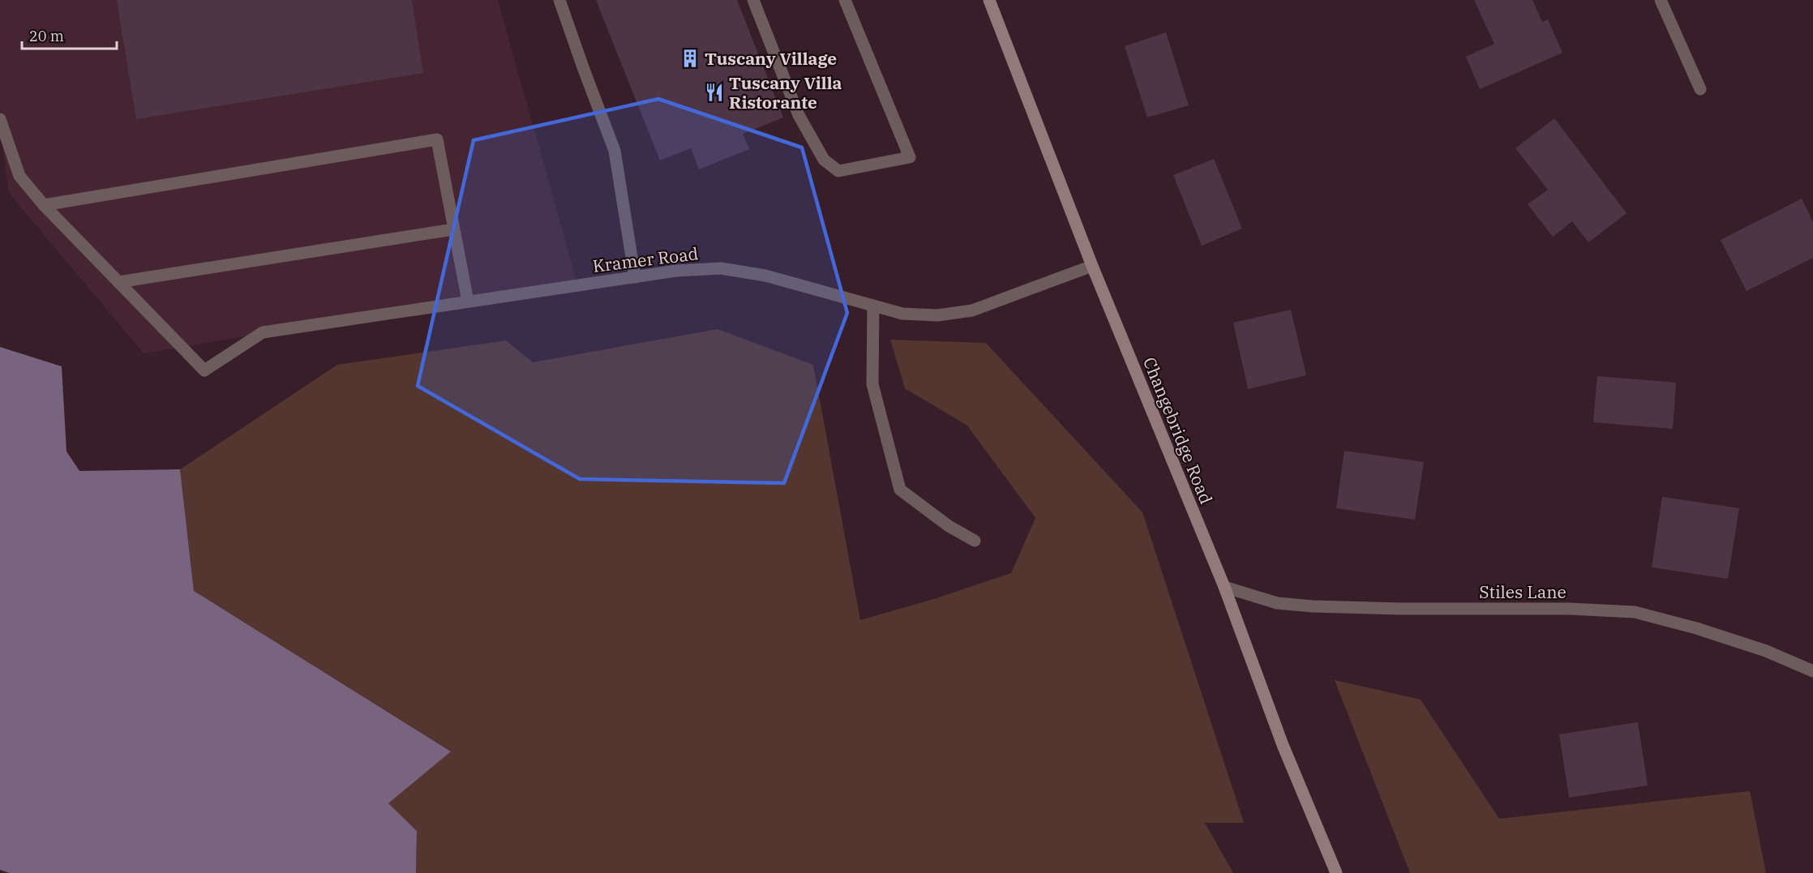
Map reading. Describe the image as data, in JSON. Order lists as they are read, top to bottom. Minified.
{"streets":{"main road":["Changebridge Road"],"street":["Kramer Road","Stiles Lane"]},"crossings":[["Kramer Road","Changebridge Road"],["Changebridge Road","Stiles Lane"]],"places":{"building":["Tuscany Village"],"restaurant":["Tuscany Villa Ristorante"]},"scale_bar":"20 m"}
